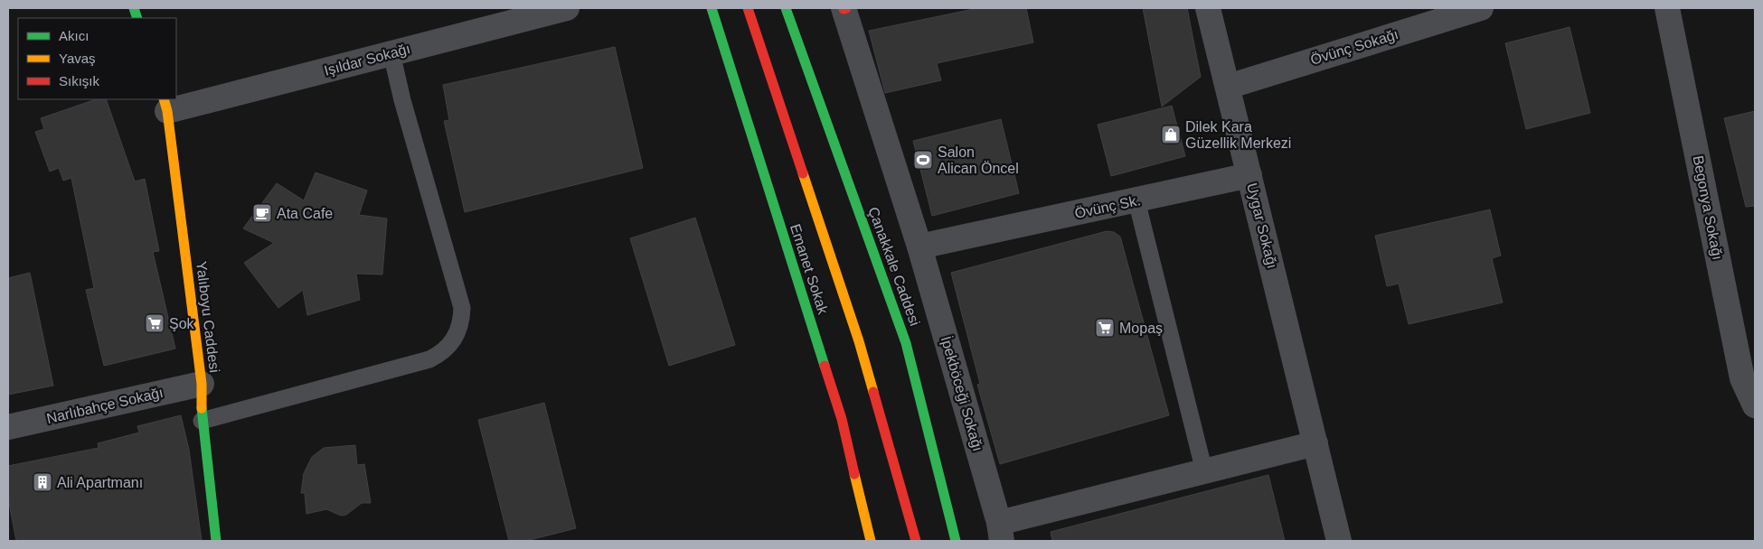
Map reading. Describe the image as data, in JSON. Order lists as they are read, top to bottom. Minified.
{"streets":{"main road":["Çanakkale Caddesi","Emanet Sokak","Yalıboyu Caddesi"],"street":["Övünç Sokağı","Işıldar Sokağı","Övünç Sk.","Begonya Sokağı","Uygar Sokağı","İpekböceği Sokağı","Narlıbahçe Sokağı"]},"crossings":[["Övünç Sokağı","Uygar Sokağı"],["Işıldar Sokağı","Yalıboyu Caddesi"],["Övünç Sk.","Uygar Sokağı"],["Övünç Sk.","İpekböceği Sokağı"],["Yalıboyu Caddesi","Narlıbahçe Sokağı"]],"places":{"shop":["Dilek Kara Güzellik Merkezi"],"sports":["Salon Alican Öncel"],"cafe":["Ata Cafe"],"supermarket":["Şok","Mopaş"],"building":["Ali Apartmanı"]},"legend":["Akıcı","Yavaş","Sıkışık"]}
